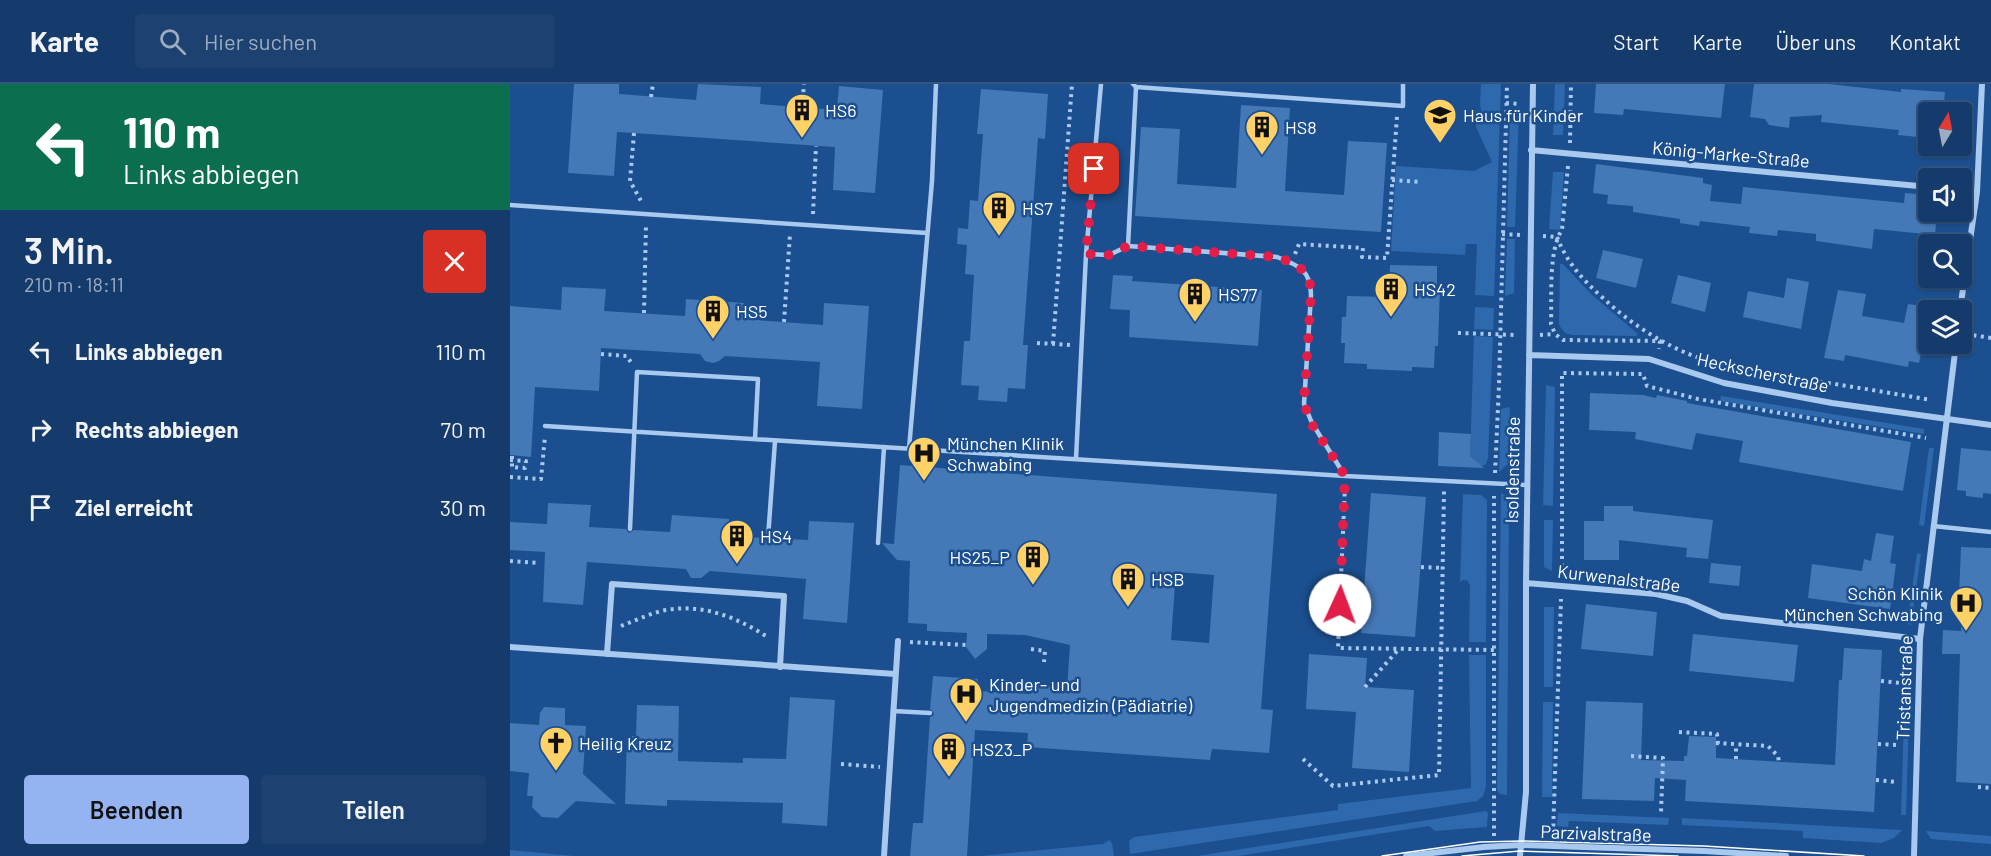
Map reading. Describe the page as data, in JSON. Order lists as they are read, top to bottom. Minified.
{"streets":{"street":["König-Marke-Straße","Heckscherstraße","Isoldenstraße","Kurwenalstraße","Tristanstraße","Parzivalstraße"]},"crossings":[["König-Marke-Straße","Isoldenstraße"],["Heckscherstraße","Isoldenstraße"],["Heckscherstraße","Tristanstraße"],["Isoldenstraße","Kurwenalstraße"],["Isoldenstraße","Parzivalstraße"],["Kurwenalstraße","Tristanstraße"]],"places":{"building":["HS6","HS8","HS7","HS42","HS77","HS5","HS4","HS25_P","HSB","HS23_P"],"school or university":["Haus für Kinder"],"hospital":["München Klinik Schwabing","Schön Klinik München Schwabing","Kinder- und Jugendmedizin (Pädiatrie)"],"church":["Heilig Kreuz"]},"north":"top","page":{"header":"Karte","search":"Hier suchen","nav":["Start","Karte","Über uns","Kontakt"],"turn":["110 m","Links abbiegen"],"heading":["3 Min.","210 m · 18:11"],"list":[{"name":"Links abbiegen","value":"110 m"},{"name":"Rechts abbiegen","value":"70 m"},{"name":"Ziel erreicht","value":"30 m"}],"buttons":["Beenden","Teilen"]}}
